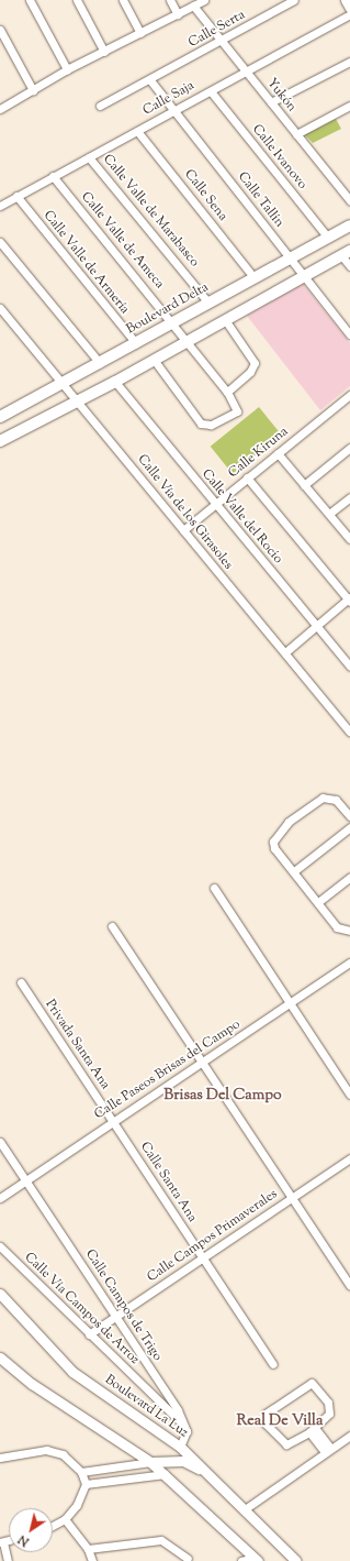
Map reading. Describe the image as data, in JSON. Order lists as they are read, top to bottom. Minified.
{"streets":{"main road":["Boulevard Delta","Boulevard La Luz"],"street":["Calle Serta","Yukón","Calle Saja","Calle Ivanovo","Calle Sena","Calle Tallín","Calle Valle de Marabasco","Calle Valle de Ameca","Calle Valle de Armería","Calle Kiruna","Calle Vía de los Girasoles","Calle Valle del Rocío","Privada Santa Ana","Calle Paseos Brisas del Campo","Calle Santa Ana","Calle Campos Primaverales","Calle Campos de Trigo","Calle Vía Campos de Arroz"]},"crossings":[["Calle Serta","Yukón"],["Calle Serta","Calle Tallín"],["Yukón","Calle Saja"],["Calle Saja","Calle Ivanovo"],["Calle Saja","Calle Sena"],["Calle Saja","Calle Tallín"],["Calle Saja","Calle Valle de Marabasco"],["Calle Saja","Calle Valle de Ameca"],["Calle Saja","Calle Valle de Armería"],["Calle Ivanovo","Boulevard Delta"],["Calle Sena","Boulevard Delta"],["Calle Tallín","Boulevard Delta"],["Calle Valle de Marabasco","Boulevard Delta"],["Calle Valle de Ameca","Boulevard Delta"],["Calle Valle de Armería","Boulevard Delta"],["Boulevard Delta","Calle Vía de los Girasoles"],["Calle Kiruna","Calle Vía de los Girasoles"],["Calle Kiruna","Calle Valle del Rocío"],["Privada Santa Ana","Calle Paseos Brisas del Campo"],["Privada Santa Ana","Calle Santa Ana"],["Calle Paseos Brisas del Campo","Calle Santa Ana"],["Calle Paseos Brisas del Campo","Calle Campos de Trigo"],["Calle Santa Ana","Calle Campos Primaverales"],["Calle Campos Primaverales","Calle Campos de Trigo"],["Calle Campos Primaverales","Calle Vía Campos de Arroz"],["Calle Campos de Trigo","Calle Vía Campos de Arroz"]],"districts":["Brisas Del Campo","Real De Villa"],"north":"bottom left"}
